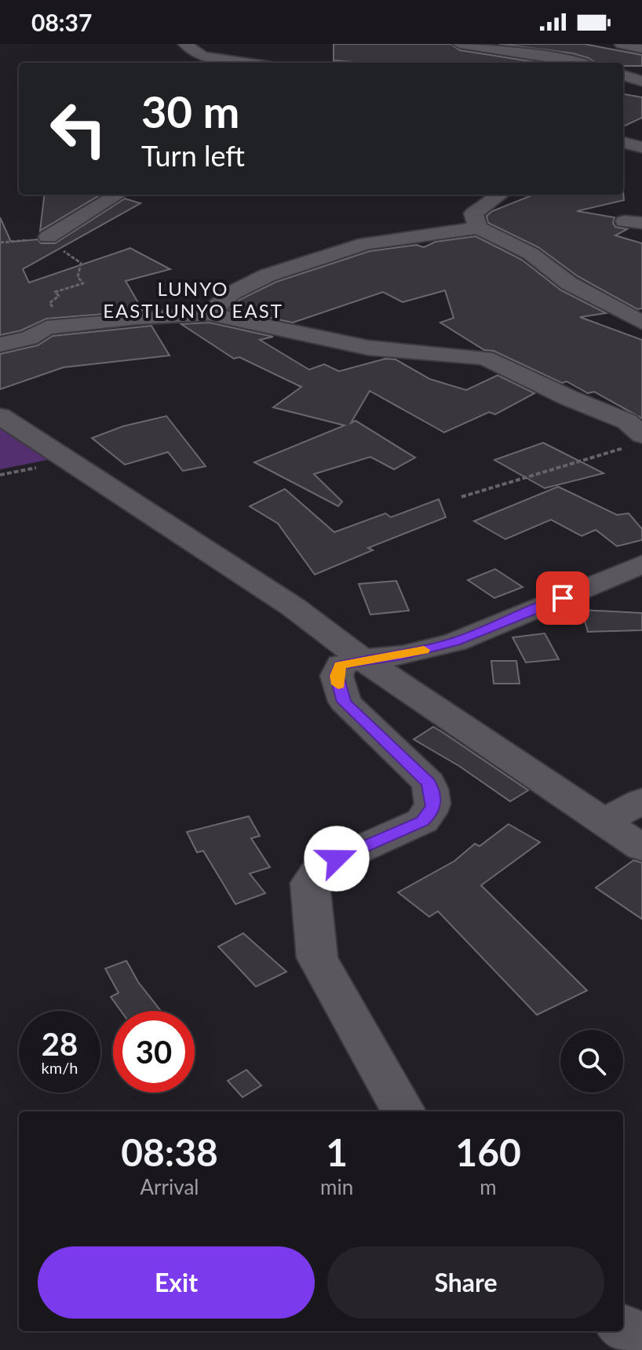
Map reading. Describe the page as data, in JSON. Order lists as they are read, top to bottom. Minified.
{"districts":["LUNYO EASTLUNYO EAST"],"page":{"status":"08:37","turn":["30 m","Turn left"],"speed":"28 km/h","limit":"30","eta":["08:38","Arrival","1","min","160","m"],"buttons":["Exit","Share"]}}
